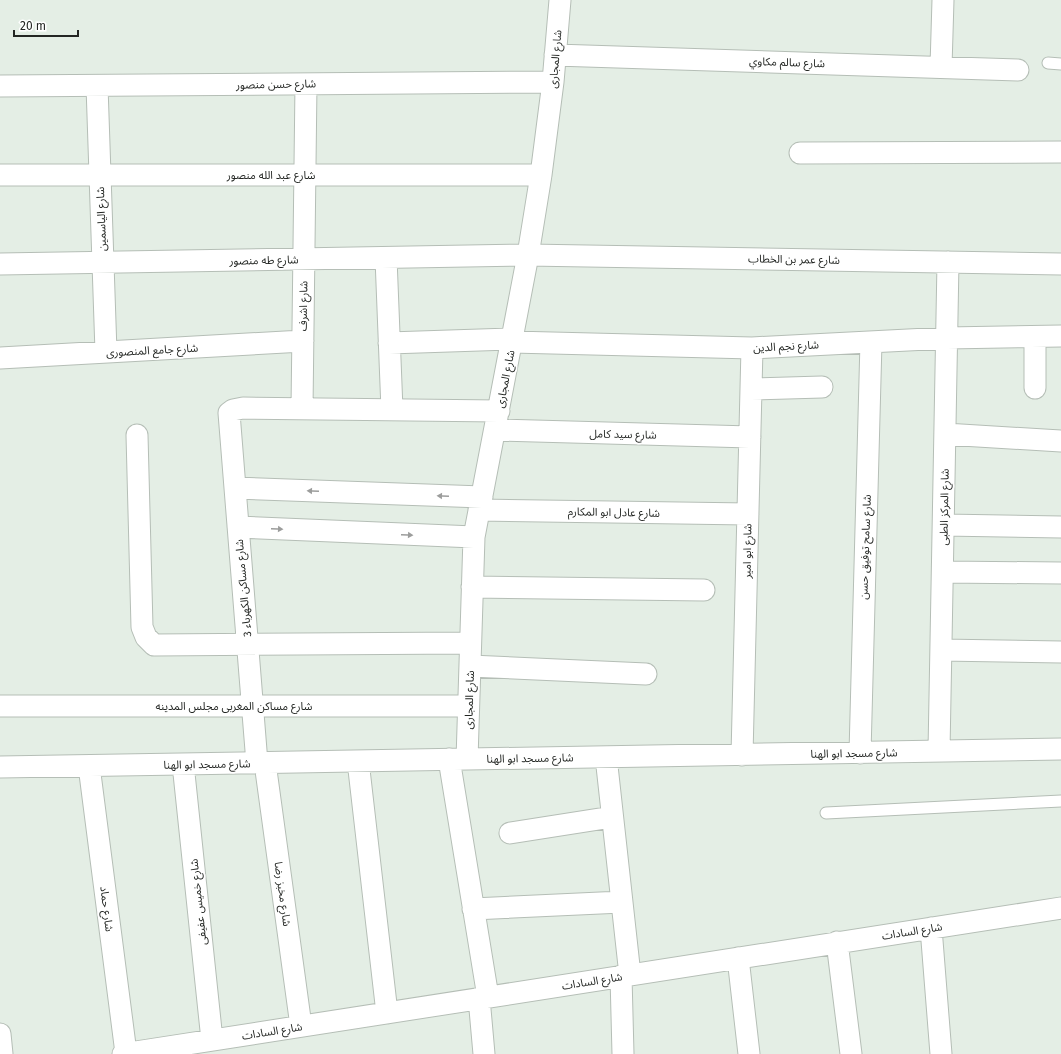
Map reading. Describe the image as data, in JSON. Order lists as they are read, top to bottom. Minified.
{"streets":{"street":["شارع المجارى","شارع سالم مكاوي","شارع حسن منصور","شارع عبد الله منصور","شارع الياسمين","شارع عمر بن الخطاب","شارع طه منصور","شارع اشرف","شارع نجم الدين","شارع جامع المنصورى","شارع سيد كامل","شارع المركز الطبى","شارع عادل ابو المكارم","شارع سامح توفيق حسن","شارع ابو امير","شارع مساكن الكهرباء 3","شارع مساكن المغربى مجلس المدينه","شارع مسجد ابو الهنا","شارع مخبز رضا","شارع خميس عفيفى","شارع حماد","شارع السادات"]},"crossings":[["شارع المجارى","شارع سالم مكاوي"],["شارع المجارى","شارع حسن منصور"],["شارع المجارى","شارع عبد الله منصور"],["شارع المجارى","شارع عمر بن الخطاب"],["شارع المجارى","شارع طه منصور"],["شارع المجارى","شارع نجم الدين"],["شارع المجارى","شارع سيد كامل"],["شارع المجارى","شارع عادل ابو المكارم"],["شارع المجارى","شارع مساكن المغربى مجلس المدينه"],["شارع المجارى","شارع مسجد ابو الهنا"],["شارع المجارى","شارع السادات"],["شارع حسن منصور","شارع الياسمين"],["شارع حسن منصور","شارع اشرف"],["شارع عبد الله منصور","شارع الياسمين"],["شارع عبد الله منصور","شارع اشرف"],["شارع الياسمين","شارع طه منصور"],["شارع الياسمين","شارع جامع المنصورى"],["شارع عمر بن الخطاب","شارع طه منصور"],["شارع عمر بن الخطاب","شارع المركز الطبى"],["شارع طه منصور","شارع اشرف"],["شارع اشرف","شارع جامع المنصورى"],["شارع اشرف","شارع مساكن الكهرباء 3"],["شارع نجم الدين","شارع المركز الطبى"],["شارع نجم الدين","شارع سامح توفيق حسن"],["شارع نجم الدين","شارع ابو امير"],["شارع سيد كامل","شارع ابو امير"],["شارع المركز الطبى","شارع مسجد ابو الهنا"],["شارع عادل ابو المكارم","شارع ابو امير"],["شارع عادل ابو المكارم","شارع مساكن الكهرباء 3"],["شارع سامح توفيق حسن","شارع مسجد ابو الهنا"],["شارع ابو امير","شارع مسجد ابو الهنا"],["شارع مساكن الكهرباء 3","شارع مساكن المغربى مجلس المدينه"],["شارع مساكن الكهرباء 3","شارع مسجد ابو الهنا"],["شارع مساكن الكهرباء 3","شارع مخبز رضا"],["شارع مسجد ابو الهنا","شارع مخبز رضا"],["شارع مسجد ابو الهنا","شارع خميس عفيفى"],["شارع مسجد ابو الهنا","شارع حماد"],["شارع مخبز رضا","شارع السادات"],["شارع خميس عفيفى","شارع السادات"],["شارع حماد","شارع السادات"]],"scale_bar":"20 m"}
